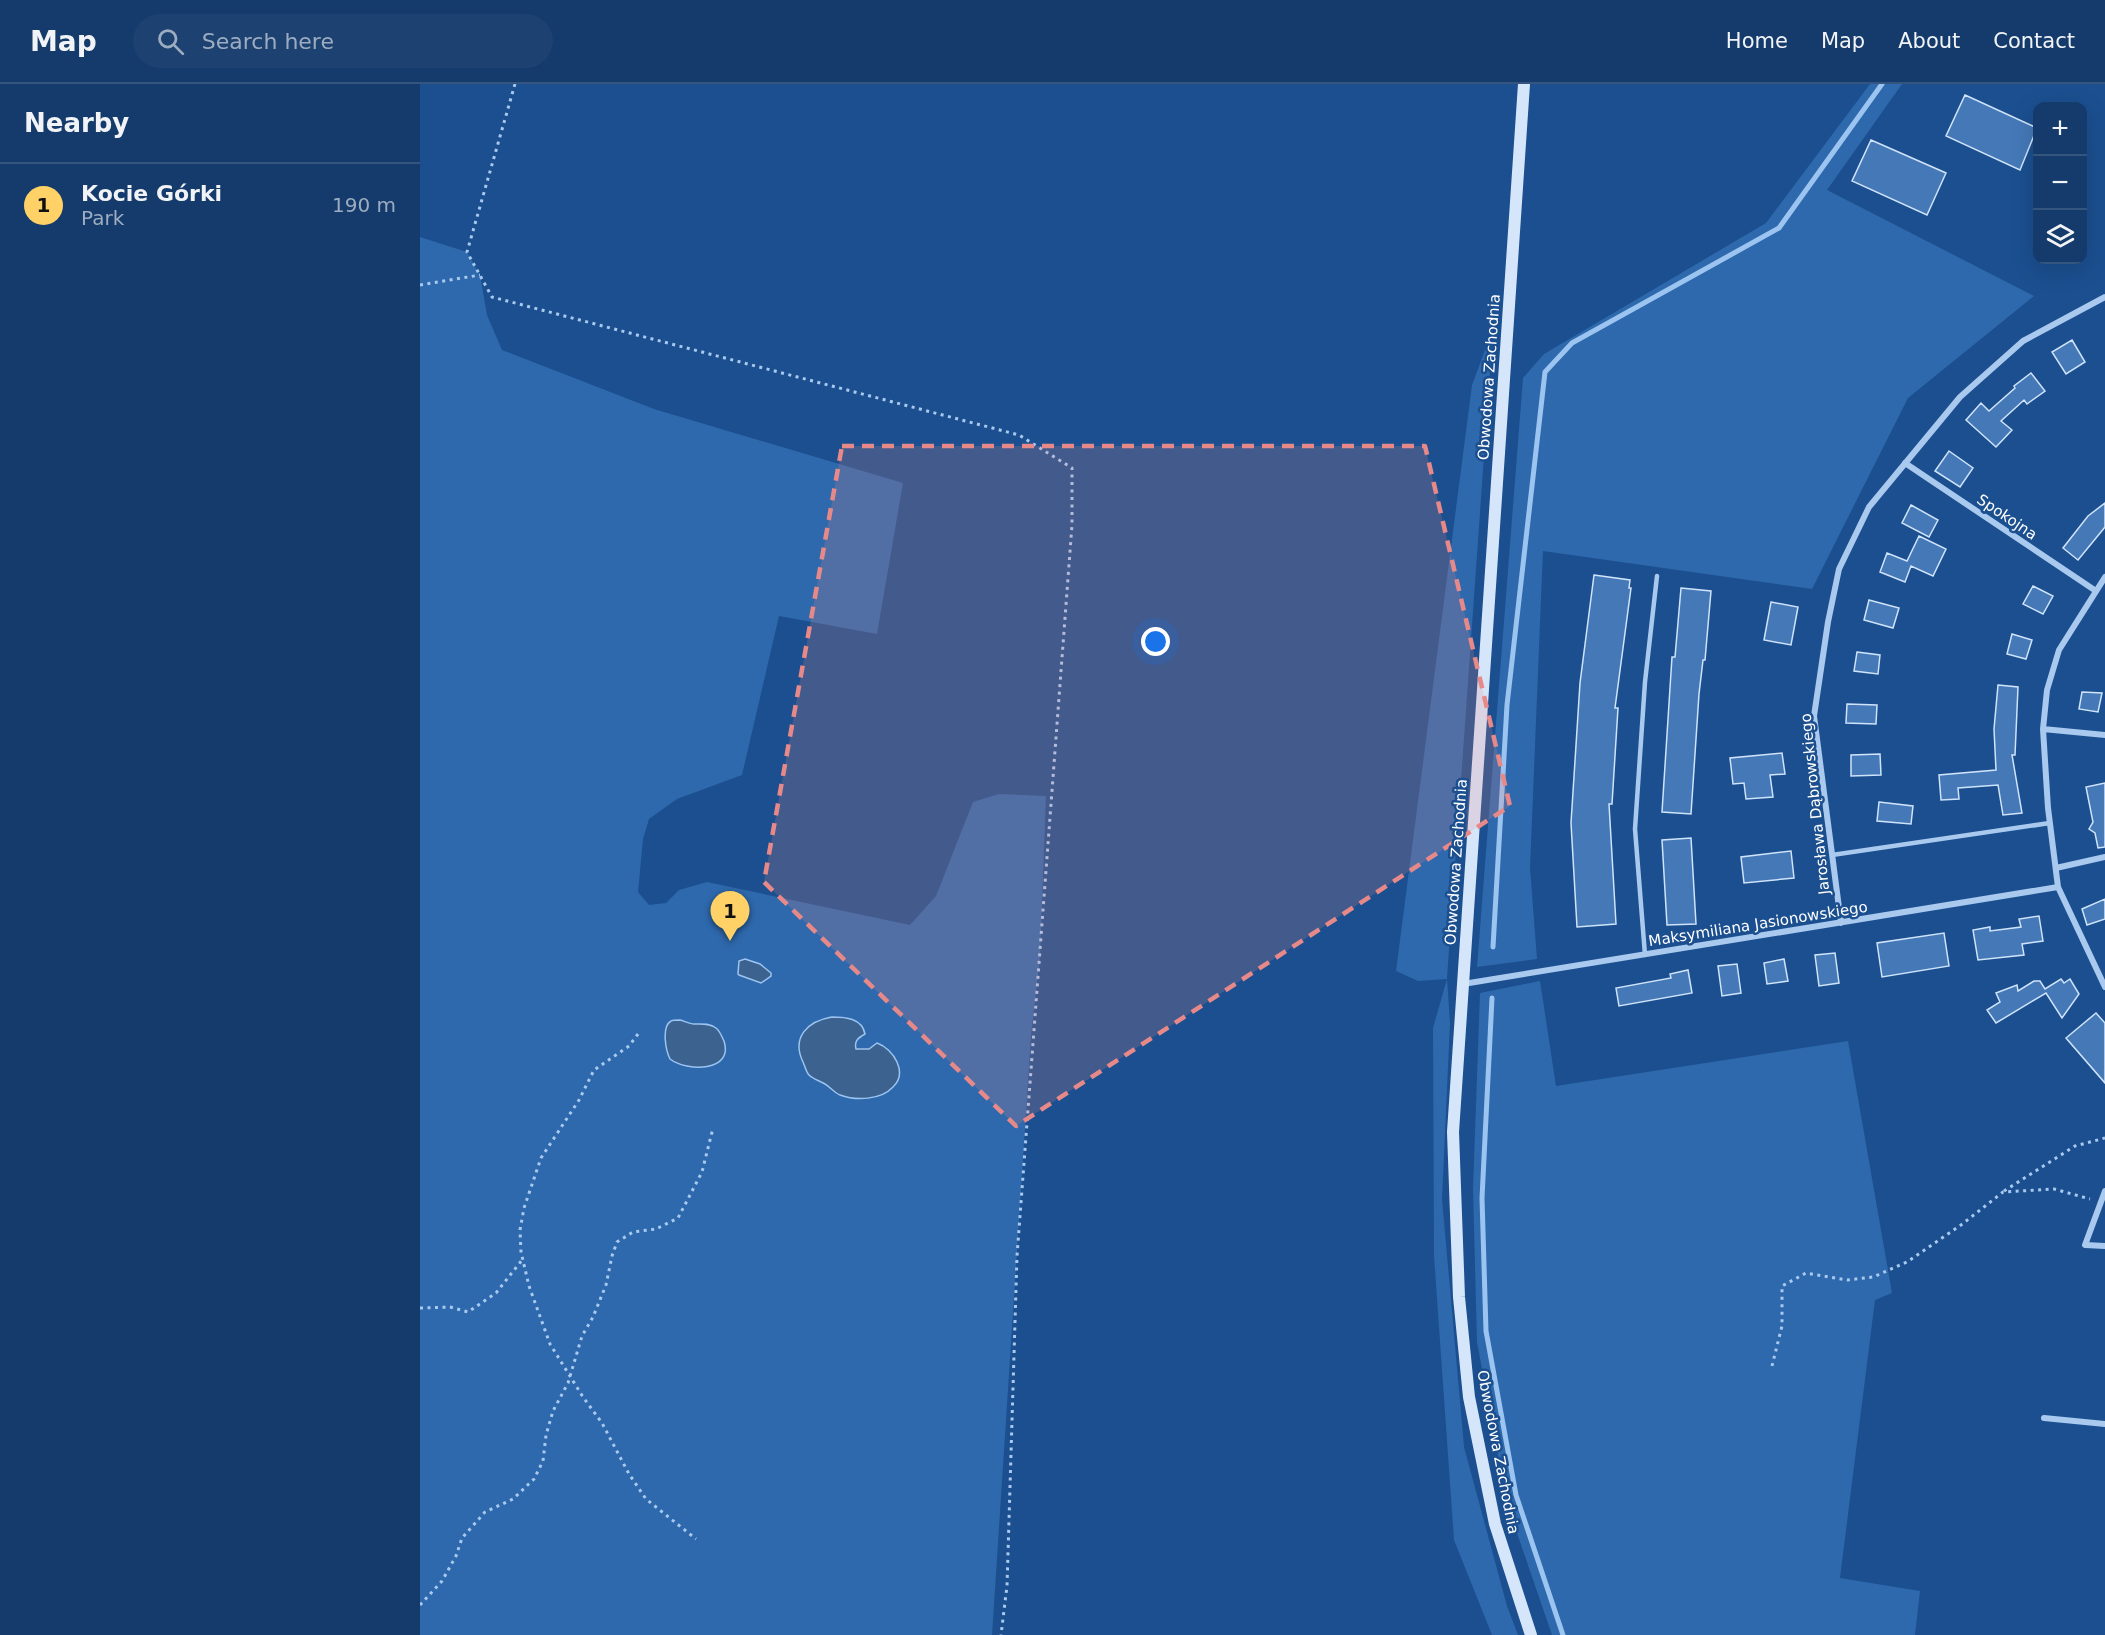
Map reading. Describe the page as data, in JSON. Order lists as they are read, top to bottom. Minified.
{"streets":{"main road":["Obwodowa Zachodnia"],"street":["Spokojna","Jarosława Dąbrowskiego","Maksymiliana Jasionowskiego"]},"crossings":[["Obwodowa Zachodnia","Maksymiliana Jasionowskiego"],["Spokojna","Jarosława Dąbrowskiego"],["Jarosława Dąbrowskiego","Maksymiliana Jasionowskiego"]],"page":{"header":"Map","search":"Search here","nav":["Home","Map","About","Contact"],"heading":"Nearby","map_buttons":["+","−"],"list":[{"mark":"1","name":"Kocie Górki","note":"Park","value":"190 m"}],"pins":"1"}}
